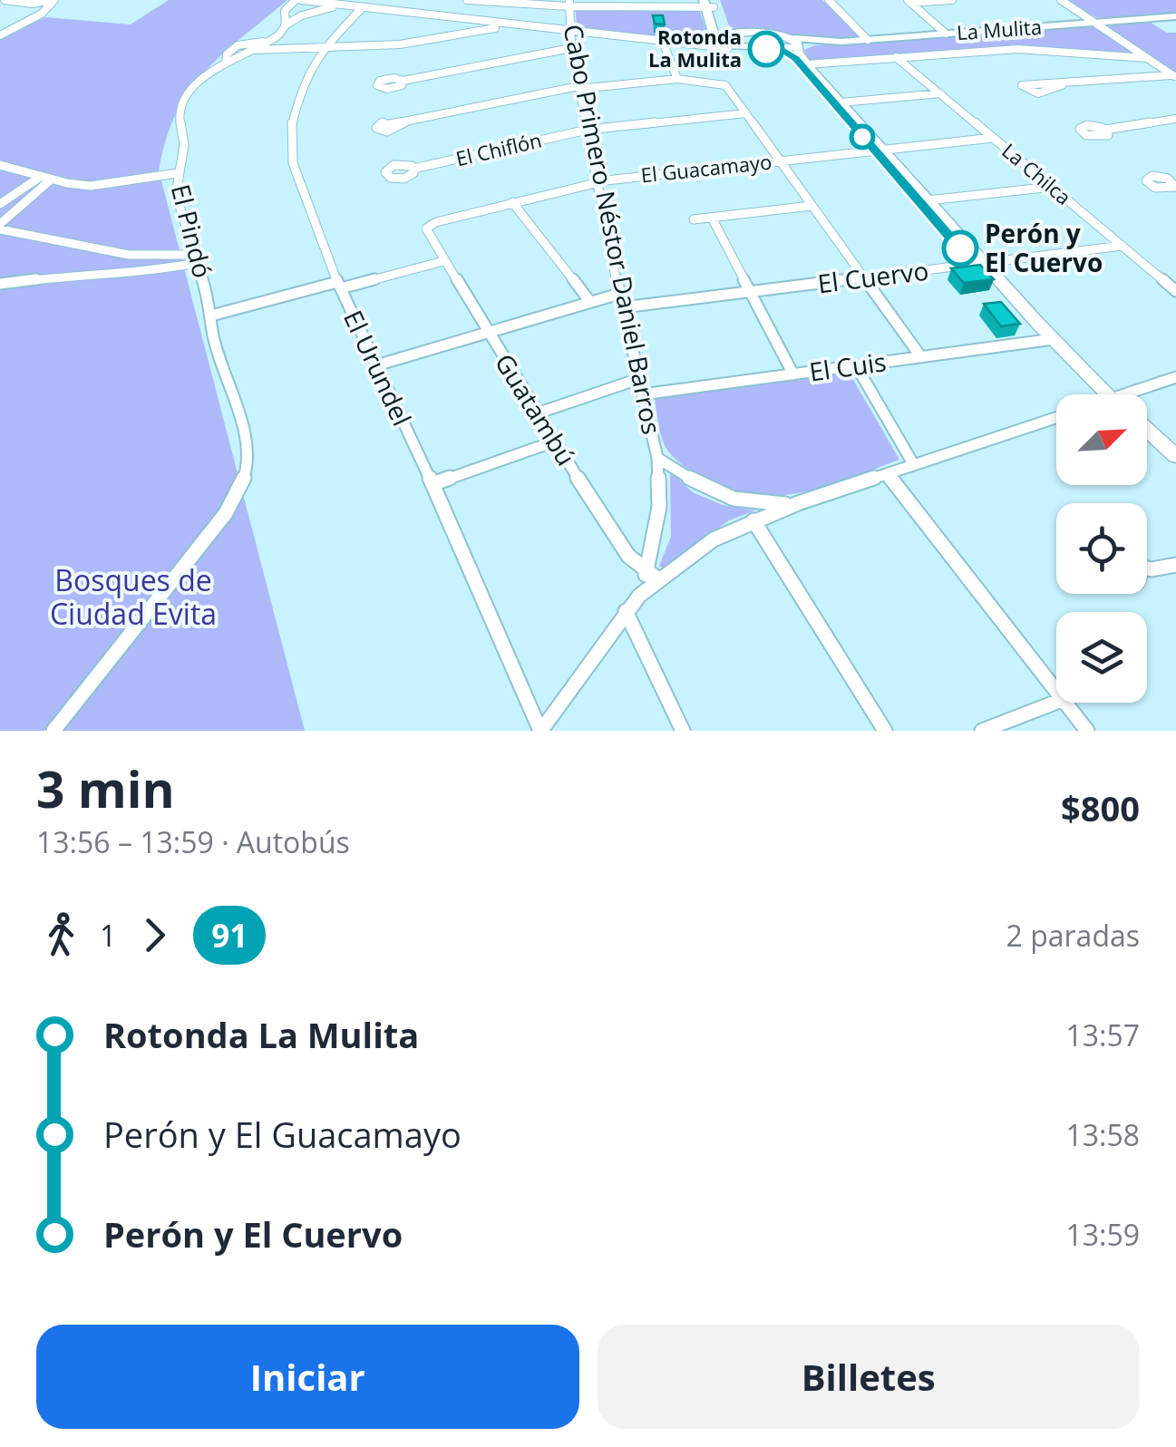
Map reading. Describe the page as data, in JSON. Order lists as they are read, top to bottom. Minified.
{"streets":{"street":["La Mulita","El Chiflón","El Guacamayo","La Chilca","Cabo Primero Néstor Daniel Barros","El Pindó","El Cuervo","El Cuis","El Urundel","Guatambú"]},"crossings":[["El Chiflón","Cabo Primero Néstor Daniel Barros"],["El Guacamayo","La Chilca"],["El Guacamayo","Cabo Primero Néstor Daniel Barros"],["El Guacamayo","Guatambú"],["La Chilca","El Cuervo"],["Cabo Primero Néstor Daniel Barros","El Cuervo"],["Cabo Primero Néstor Daniel Barros","El Cuis"],["Cabo Primero Néstor Daniel Barros","Guatambú"]],"parks":["Bosques de Ciudad Evita"],"places":["Rotonda La Mulita","Perón y El Cuervo"],"lines":["bus line 91"],"north":"top right","page":{"heading":["3 min","13:56 – 13:59 · Autobús","$800"],"legs":["1","91","2 paradas"],"list":[{"name":"Rotonda La Mulita","value":"13:57"},{"name":"Perón y El Guacamayo","value":"13:58"},{"name":"Perón y El Cuervo","value":"13:59"}],"buttons":["Iniciar","Billetes"]}}
